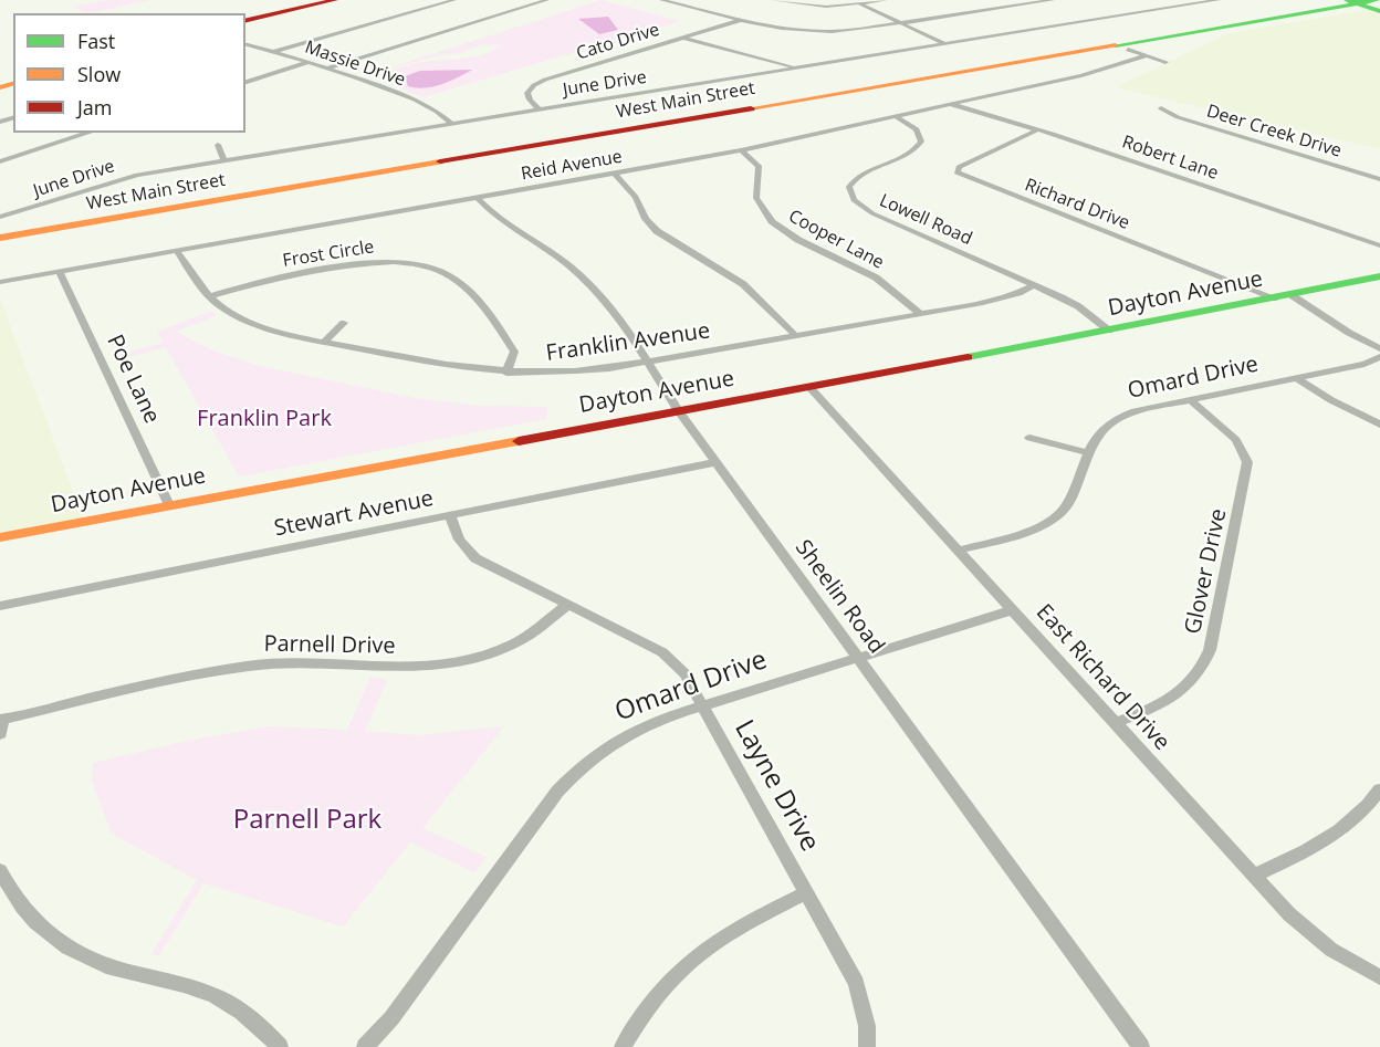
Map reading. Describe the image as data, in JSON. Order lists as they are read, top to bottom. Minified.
{"streets":{"main road":["West Main Street","Dayton Avenue"],"street":["Cato Drive","Massie Drive","June Drive","Deer Creek Drive","Robert Lane","Reid Avenue","Richard Drive","Lowell Road","Cooper Lane","Frost Circle","Franklin Avenue","Omard Drive","Poe Lane","Stewart Avenue","Glover Drive","Sheelin Road","Parnell Drive","East Richard Drive","Layne Drive"]},"crossings":[["Cato Drive","June Drive"],["Massie Drive","June Drive"],["Robert Lane","Reid Avenue"],["Robert Lane","Richard Drive"],["Reid Avenue","Lowell Road"],["Reid Avenue","Cooper Lane"],["Reid Avenue","Franklin Avenue"],["Reid Avenue","Poe Lane"],["Reid Avenue","Sheelin Road"],["Richard Drive","Dayton Avenue"],["Lowell Road","Dayton Avenue"],["Lowell Road","Franklin Avenue"],["Cooper Lane","Franklin Avenue"],["Frost Circle","Franklin Avenue"],["Dayton Avenue","Poe Lane"],["Dayton Avenue","Sheelin Road"],["Dayton Avenue","East Richard Drive"],["Franklin Avenue","Sheelin Road"],["Omard Drive","Glover Drive"],["Omard Drive","Sheelin Road"],["Omard Drive","East Richard Drive"],["Omard Drive","Layne Drive"],["Stewart Avenue","Sheelin Road"],["Stewart Avenue","Layne Drive"],["Glover Drive","East Richard Drive"],["Parnell Drive","Layne Drive"]],"parks":["Franklin Park","Parnell Park"],"legend":["Fast","Slow","Jam"]}
